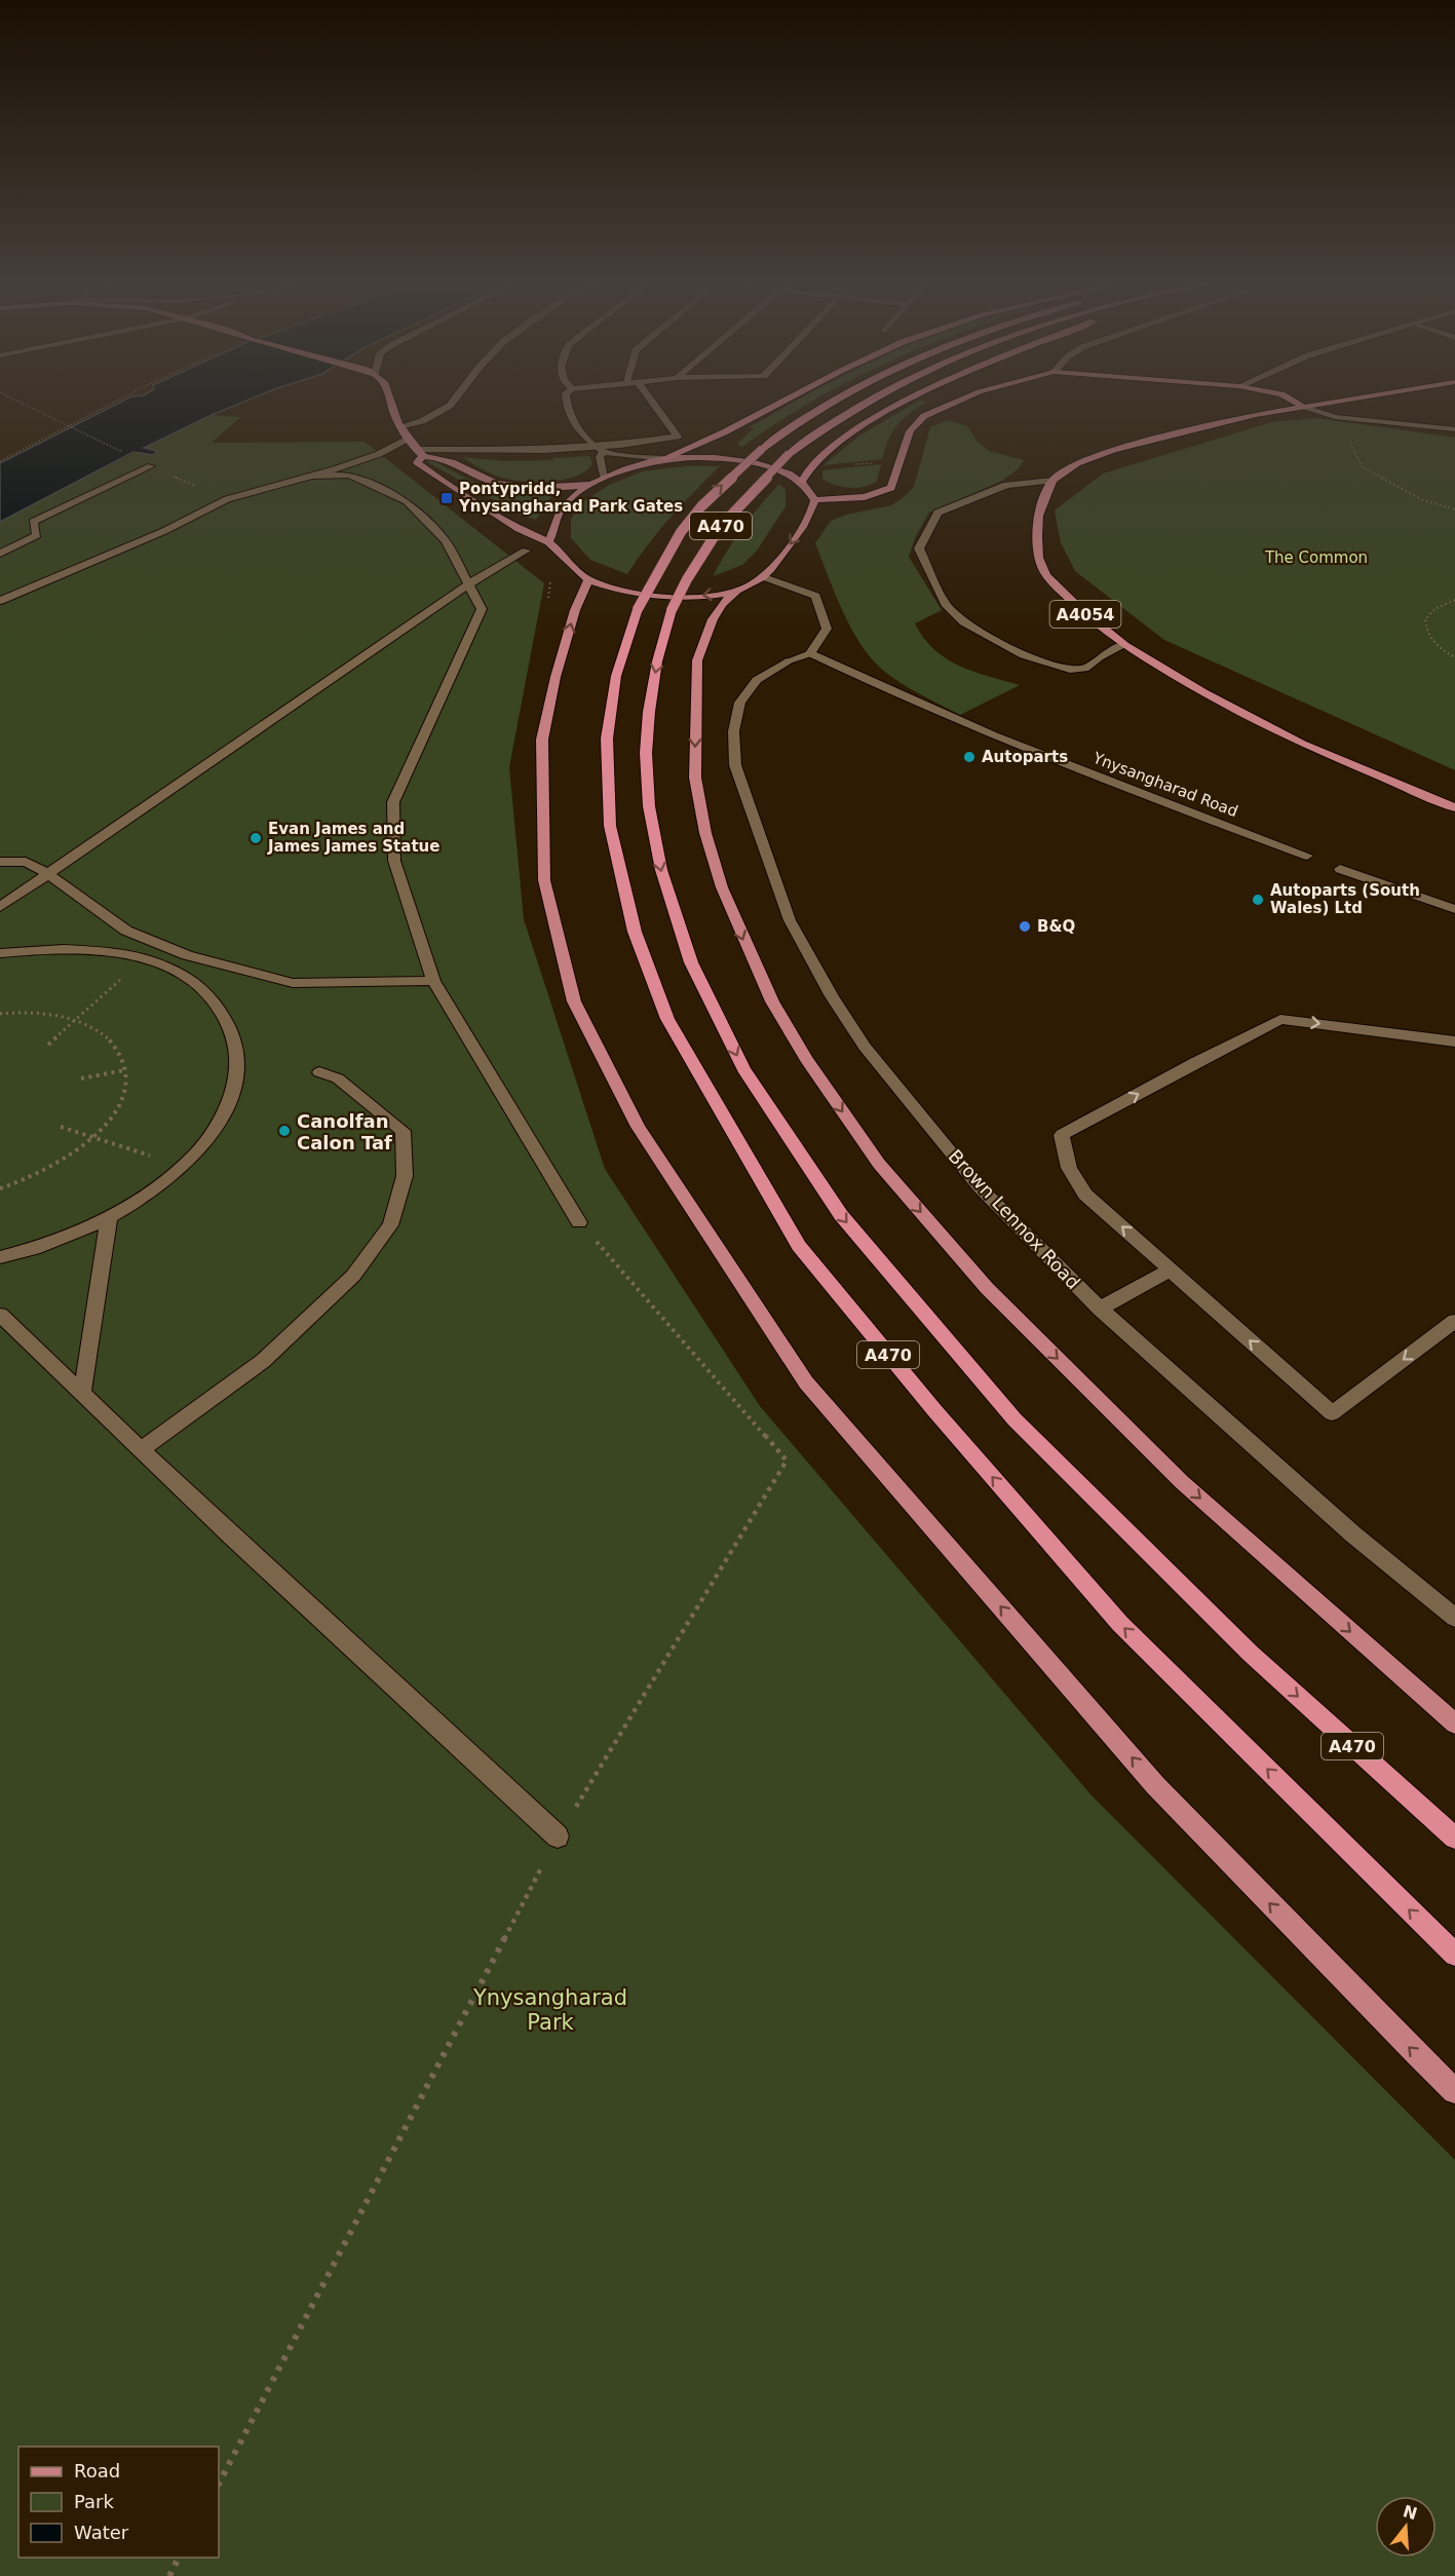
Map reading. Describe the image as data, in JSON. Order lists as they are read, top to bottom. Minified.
{"streets":{"highway":["A470"],"main road":["A4054"],"street":["Ynysangharad Road","Brown Lennox Road"]},"crossings":[["Ynysangharad Road","Brown Lennox Road"]],"parks":["The Common","Ynysangharad Park"],"places":{"transit":["Pontypridd, Ynysangharad Park Gates"],"other":["Autoparts","Evan James and James James Statue","Autoparts (South Wales) Ltd","B&Q","Canolfan Calon Taf"]},"legend":["Road","Park","Water"],"north":"top"}
